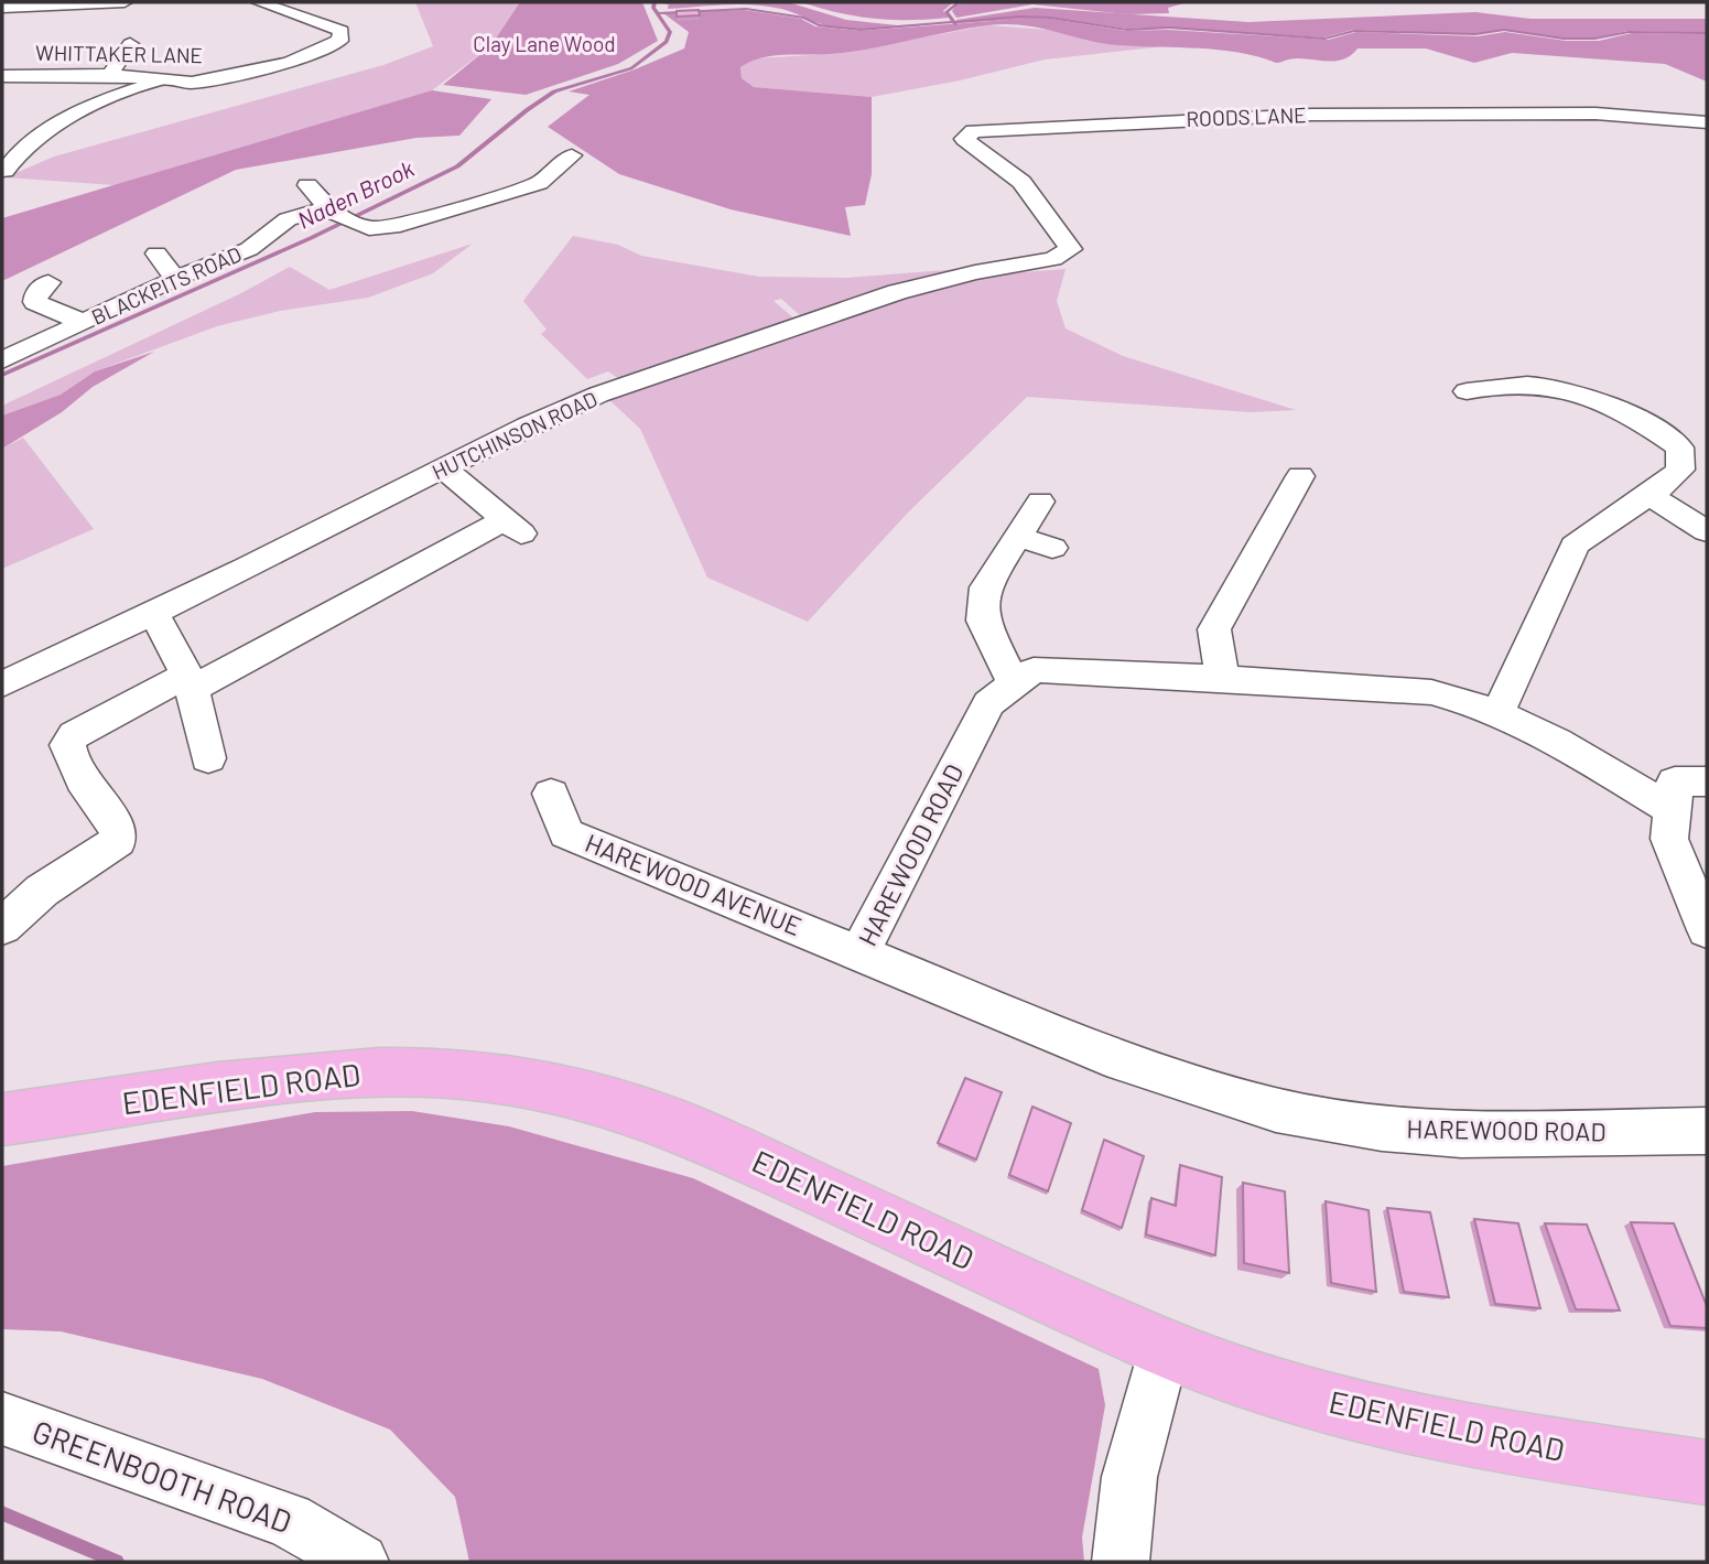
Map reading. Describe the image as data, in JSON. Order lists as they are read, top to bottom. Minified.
{"streets":{"main road":["EDENFIELD ROAD"],"street":["WHITTAKER LANE","ROODS LANE","BLACKPITS ROAD","HUTCHINSON ROAD","HAREWOOD ROAD","HAREWOOD AVENUE","GREENBOOTH ROAD"]},"crossings":[["ROODS LANE","HUTCHINSON ROAD"],["HAREWOOD ROAD","HAREWOOD AVENUE"]],"water":["Naden Brook"],"parks":["Clay Lane Wood"]}
